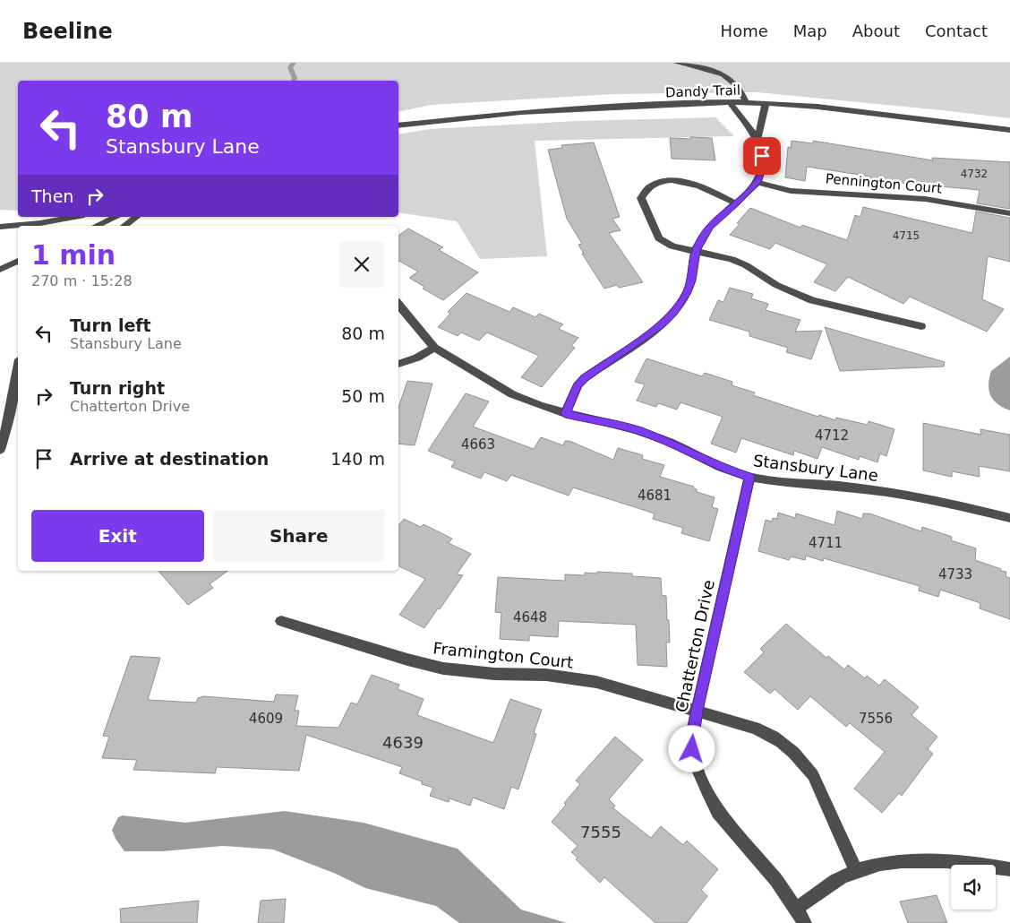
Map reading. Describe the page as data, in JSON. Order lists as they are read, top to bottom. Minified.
{"streets":{"street":["Dandy Trail","Pennington Court","Stansbury Lane","Chatterton Drive","Framington Court"]},"crossings":[["Stansbury Lane","Chatterton Drive"],["Chatterton Drive","Framington Court"]],"house_numbers":["4732","4715","4712","4663","4681","4711","4733","4648","4609","7556","4639","7555"],"page":{"header":"Beeline","nav":["Home","Map","About","Contact"],"turn":["80 m","Stansbury Lane"],"then":"Then","heading":["1 min","270 m · 15:28"],"list":[{"name":"Turn left","note":"Stansbury Lane","value":"80 m"},{"name":"Turn right","note":"Chatterton Drive","value":"50 m"},{"name":"Arrive at destination","value":"140 m"}],"buttons":["Exit","Share"]}}
